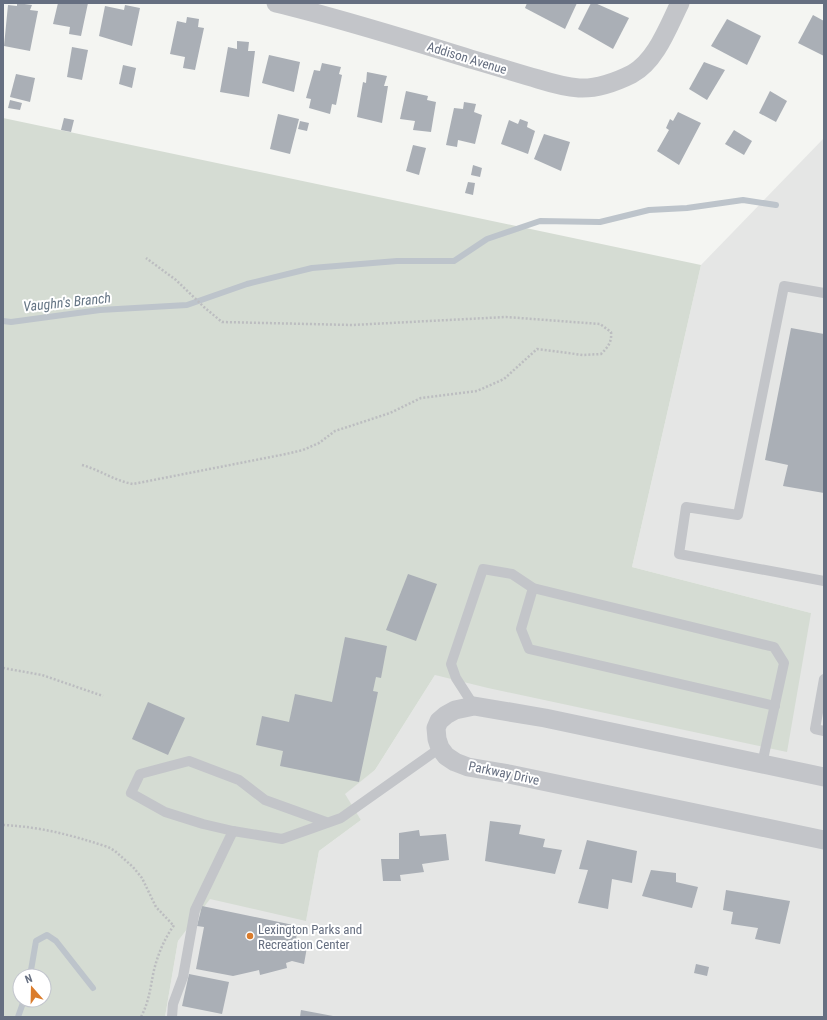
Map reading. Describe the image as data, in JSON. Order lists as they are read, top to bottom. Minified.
{"streets":{"street":["Addison Avenue","Parkway Drive"]},"water":["Vaughn's Branch"],"places":["Lexington Parks and Recreation Center"],"north":"top"}
